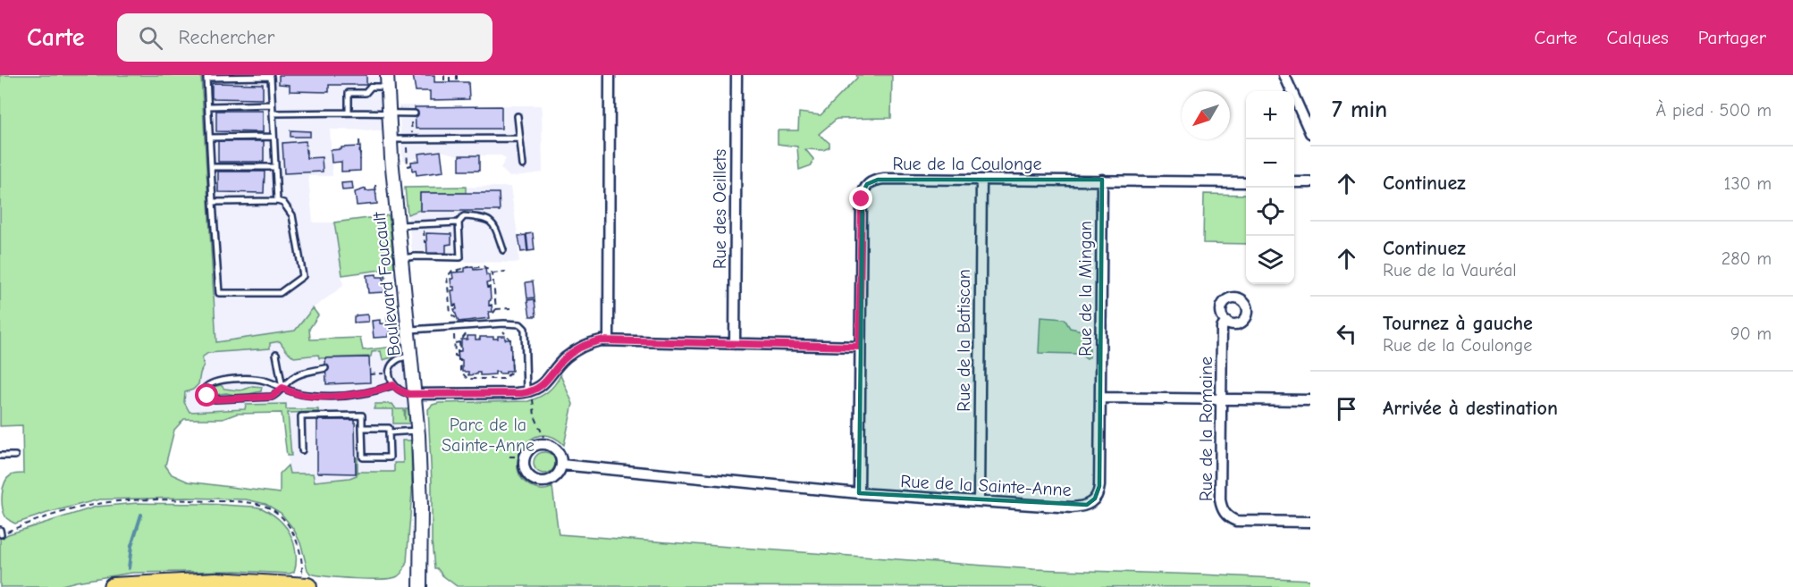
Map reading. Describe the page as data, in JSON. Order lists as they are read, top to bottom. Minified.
{"streets":{"street":["Rue de la Coulonge","Rue des Oeillets","Boulevard Foucault","Rue de la Mingan","Rue de la Batiscan","Rue de la Romaine","Rue de la Sainte-Anne"]},"crossings":[["Rue de la Coulonge","Rue de la Mingan"],["Rue de la Coulonge","Rue de la Batiscan"],["Rue de la Coulonge","Rue de la Sainte-Anne"],["Rue de la Mingan","Rue de la Sainte-Anne"],["Rue de la Batiscan","Rue de la Sainte-Anne"]],"parks":["Parc de la Sainte-Anne"],"north":"bottom left","page":{"header":"Carte","search":"Rechercher","nav":["Carte","Calques","Partager"],"heading":["7 min","À pied · 500 m"],"map_buttons":["+","−"],"list":[["Continuez","130 m"],["Continuez","Rue de la Vauréal","280 m"],["Tournez à gauche","Rue de la Coulonge","90 m"],"Arrivée à destination"]}}
